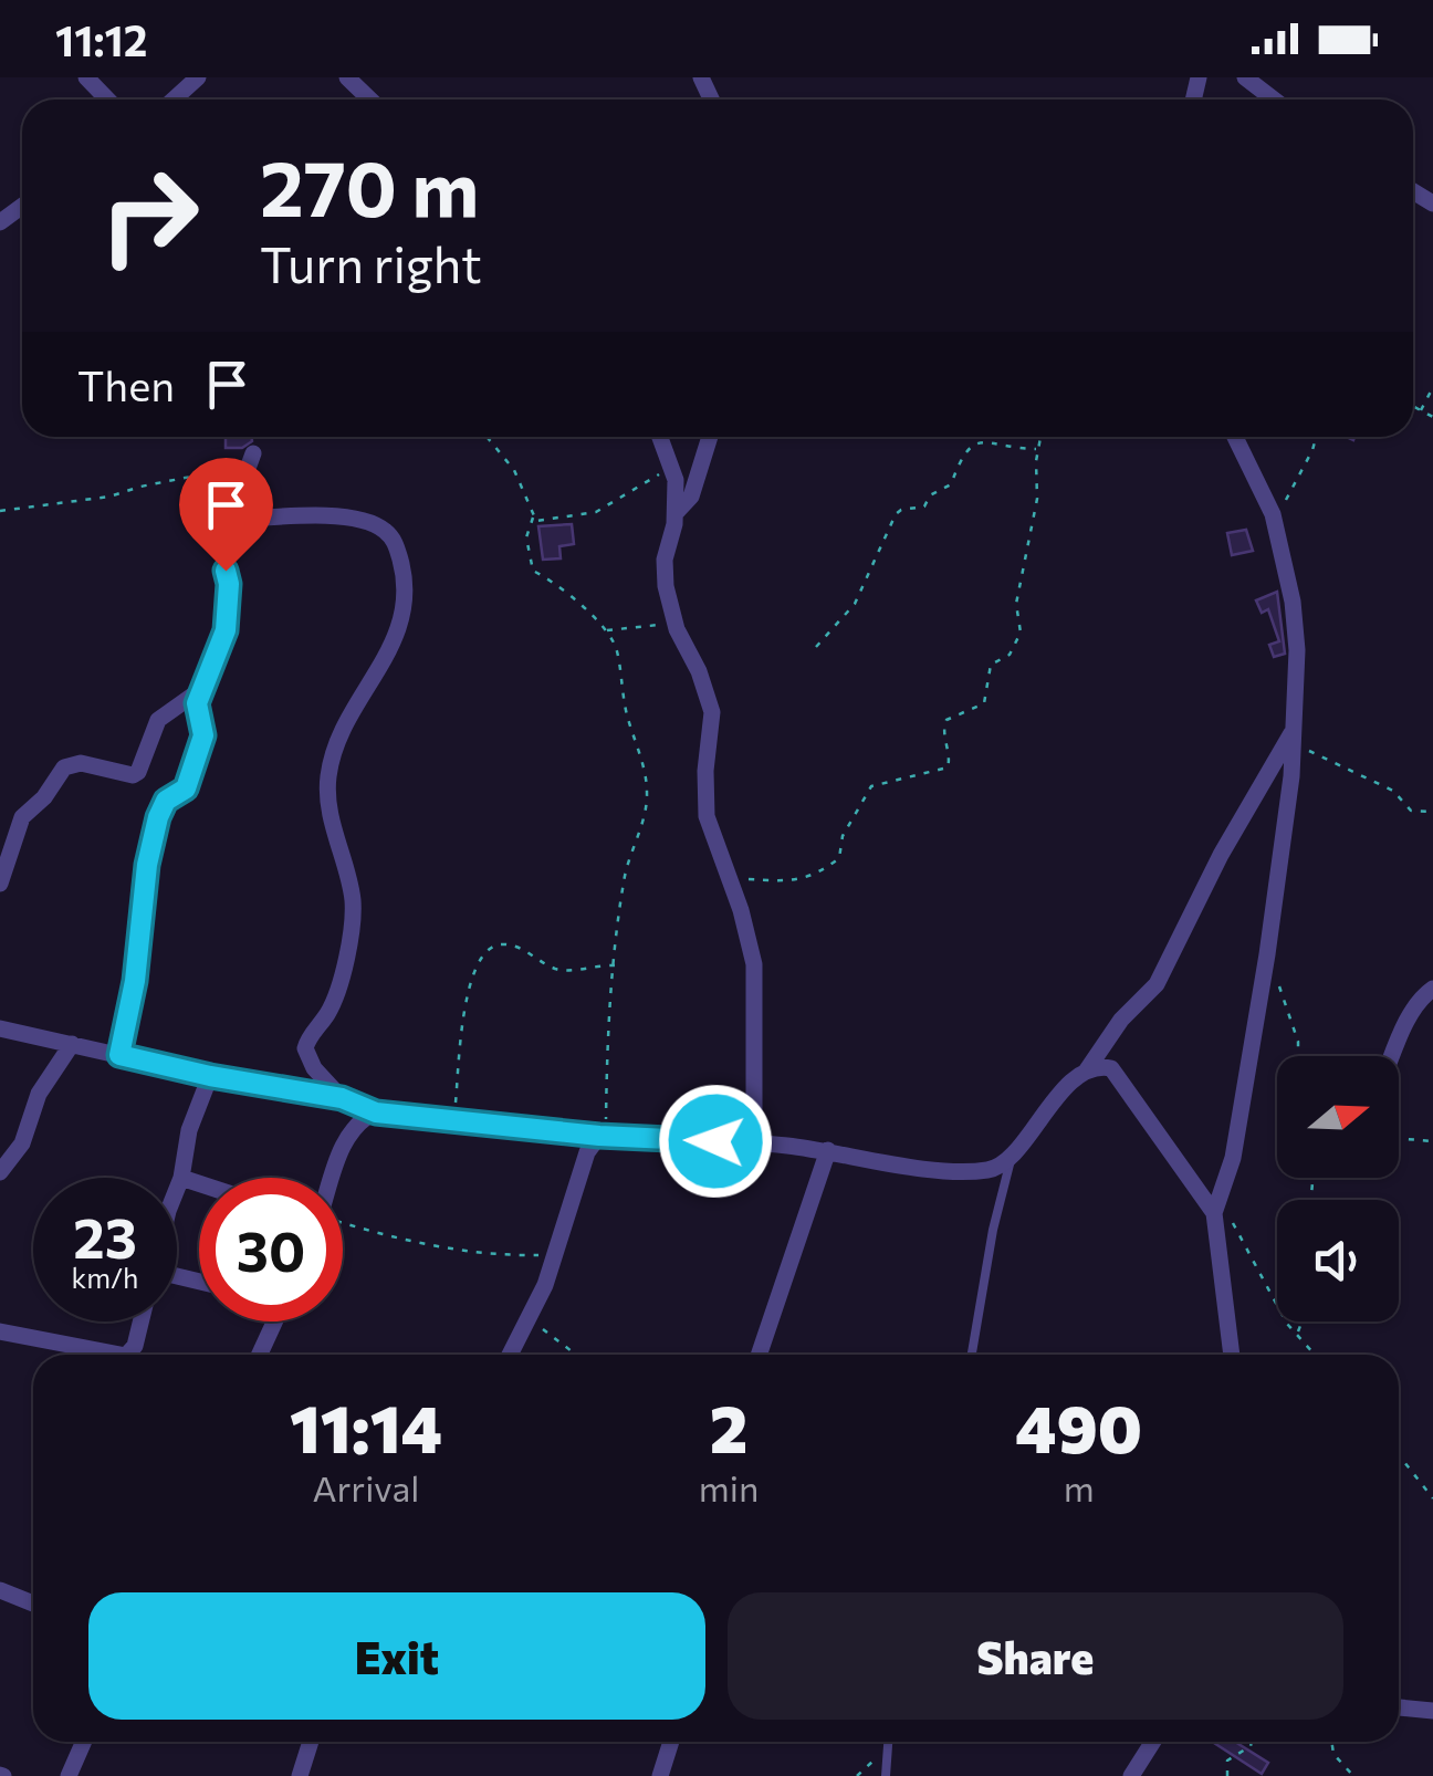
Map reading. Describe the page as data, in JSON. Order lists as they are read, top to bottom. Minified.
{"north":"right","page":{"status":"11:12","turn":["270 m","Turn right"],"then":"Then","speed":"23 km/h","limit":"30","eta":["11:14","Arrival","2","min","490","m"],"buttons":["Exit","Share"]}}
